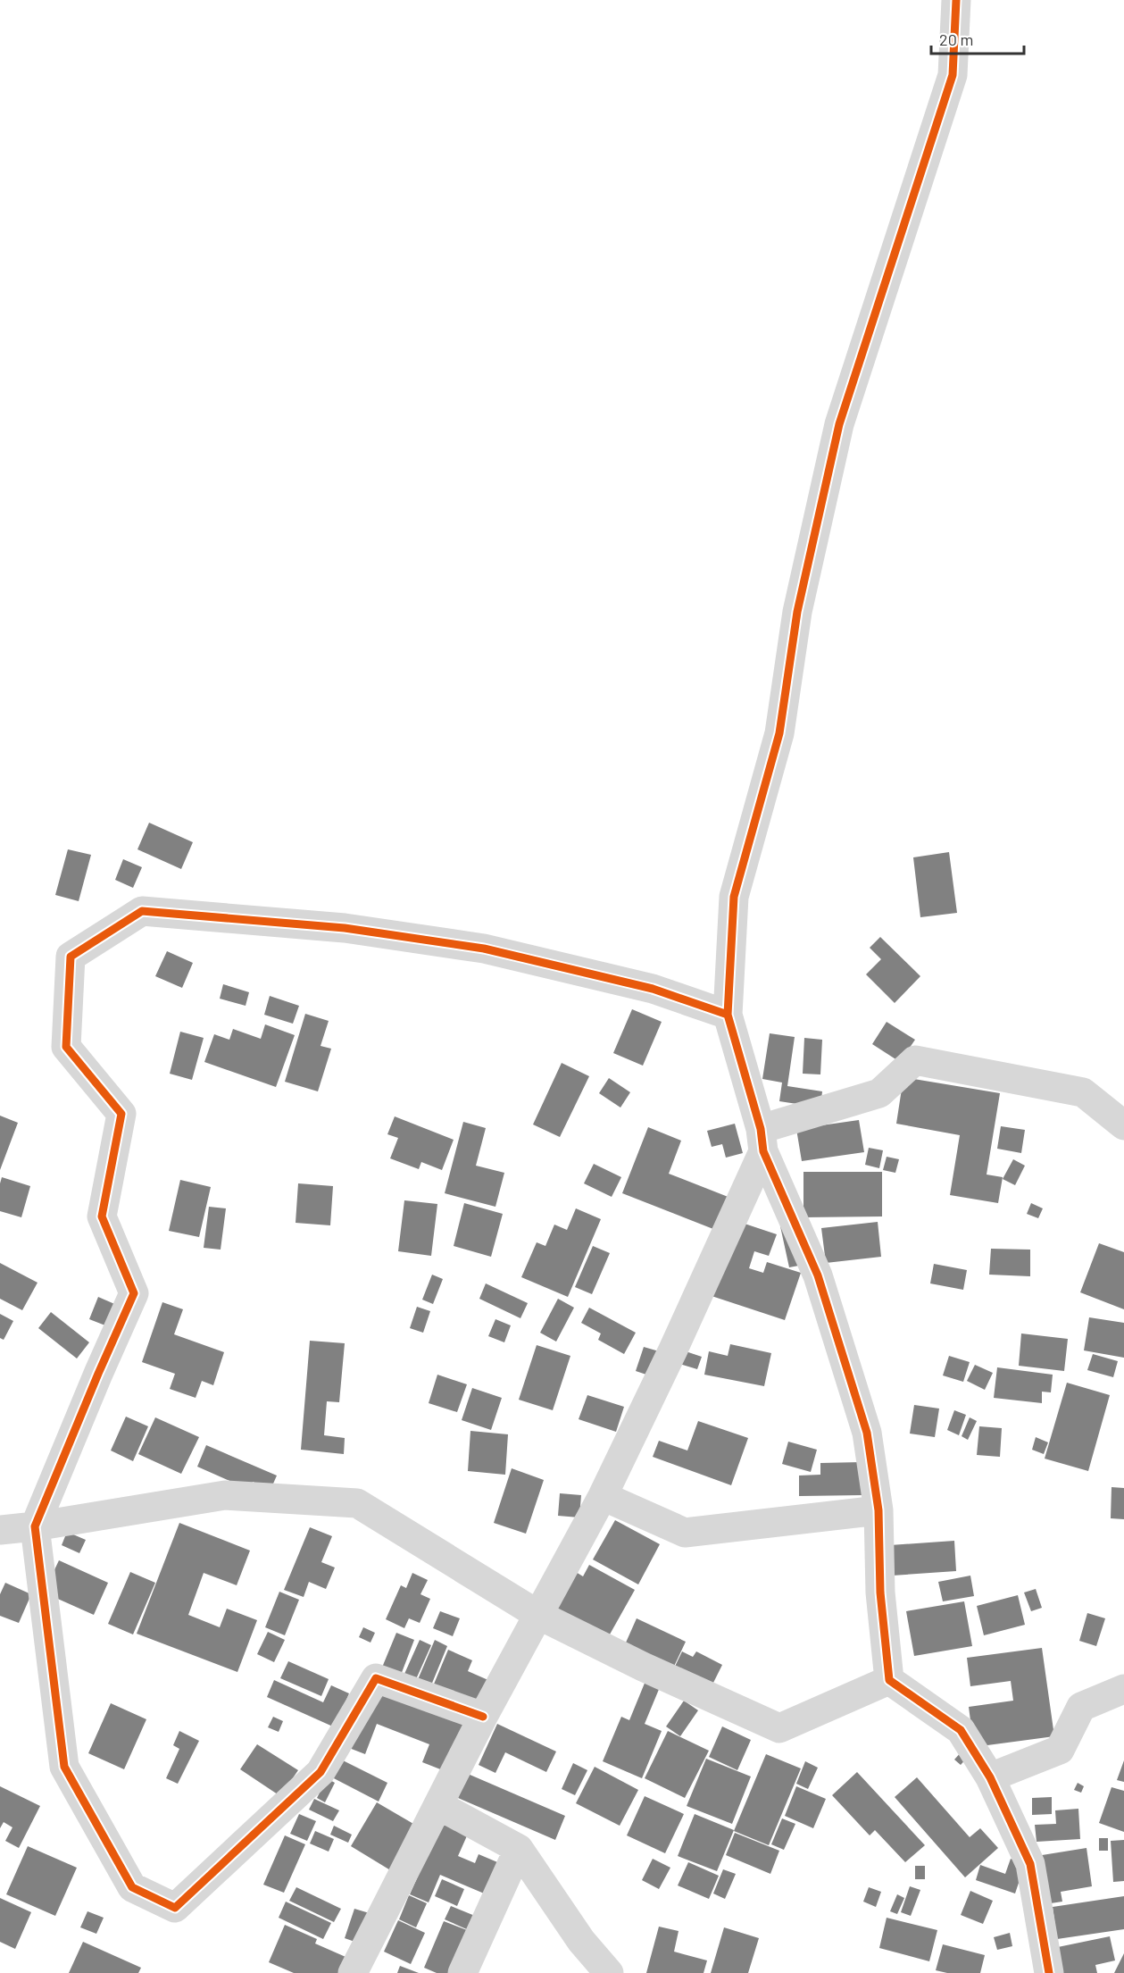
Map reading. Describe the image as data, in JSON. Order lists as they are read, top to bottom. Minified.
{"scale_bar":"20 m"}
